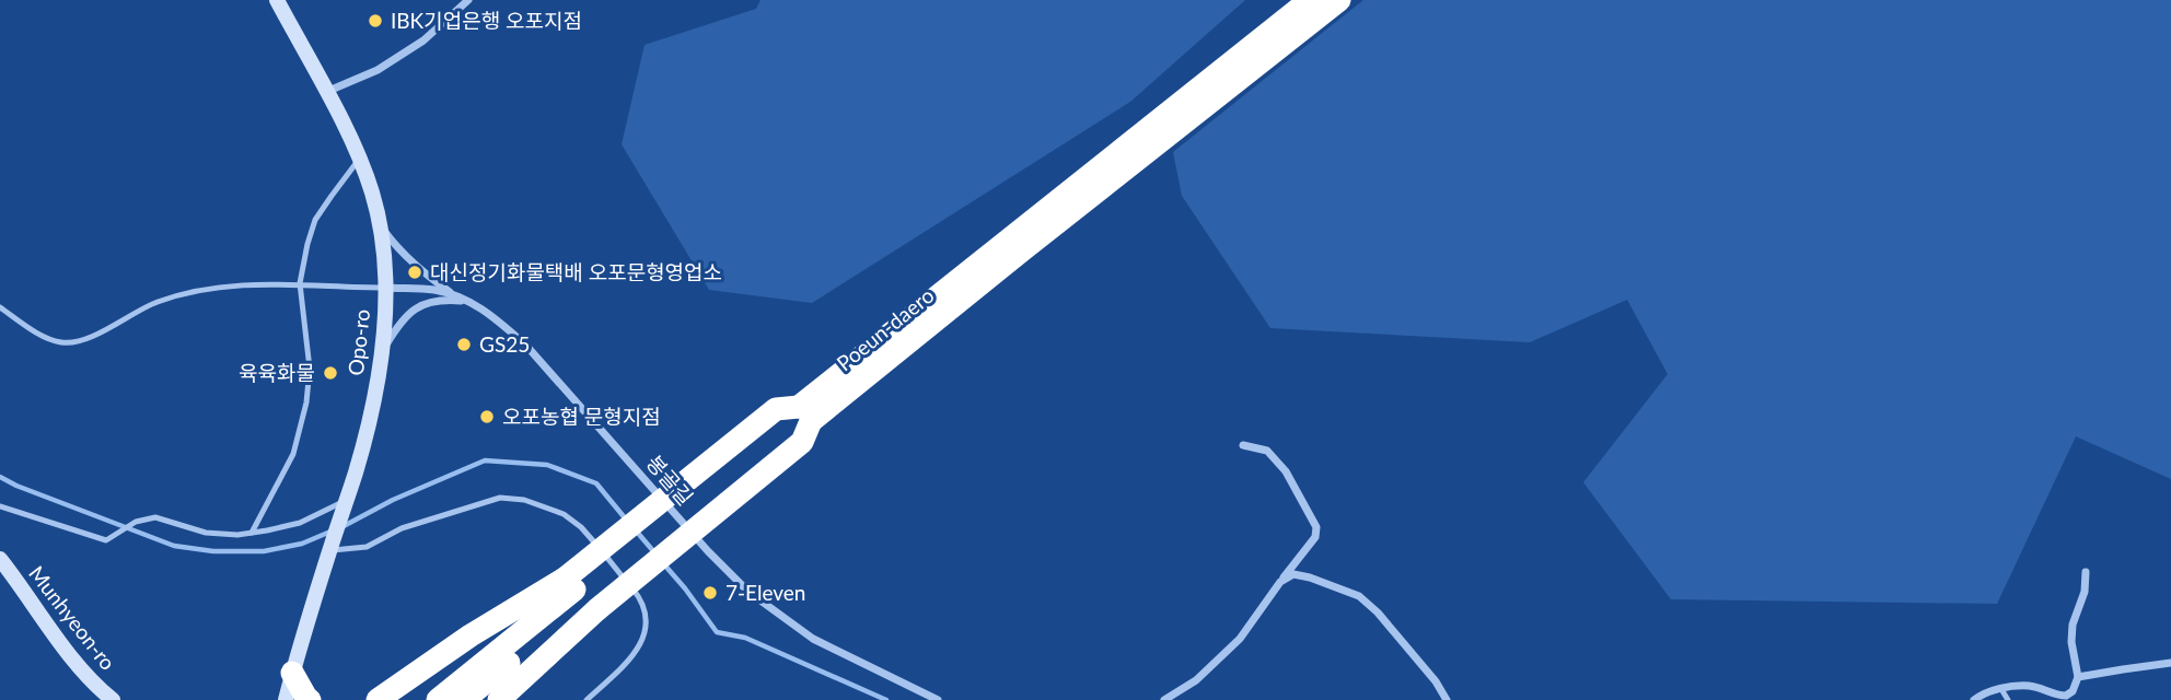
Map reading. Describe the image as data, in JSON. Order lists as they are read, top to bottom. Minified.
{"streets":{"highway":["Poeun-daero"],"street":["Opo-ro","봉골길","Munhyeon-ro"]},"crossings":[["Opo-ro","봉골길"]],"places":["IBK기업은행 오포지점","대신정기화물택배 오포문형영업소","GS25","육육화물","오포농협 문형지점","7-Eleven"]}
